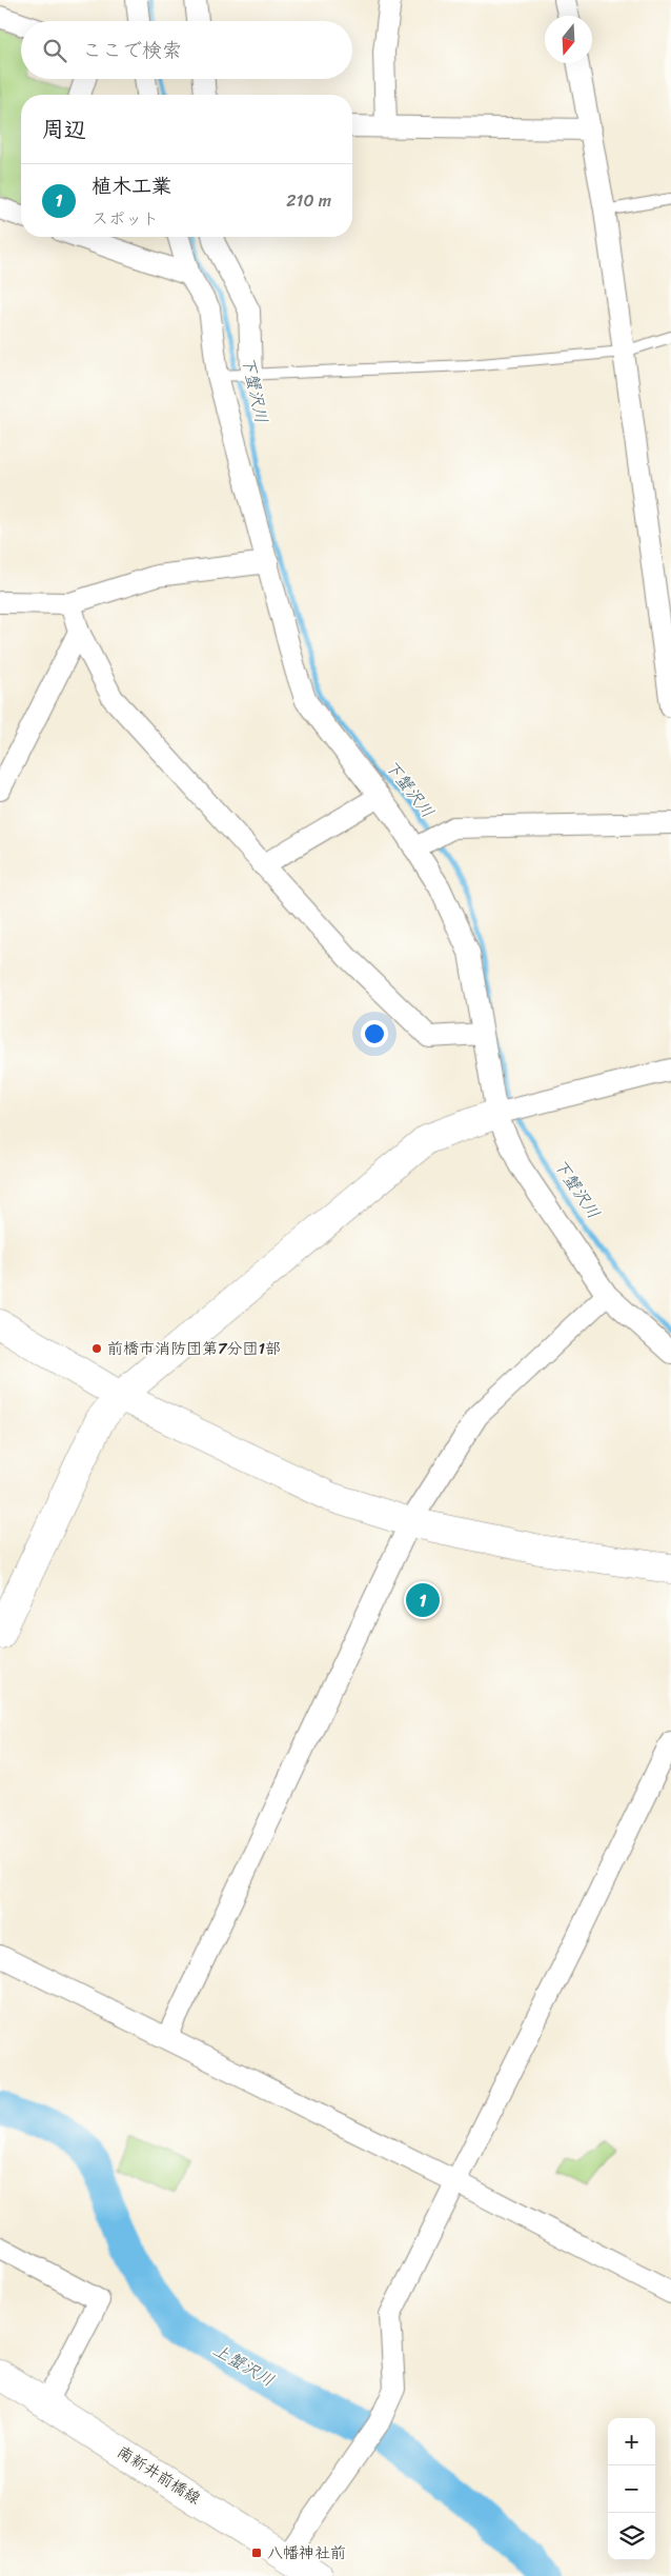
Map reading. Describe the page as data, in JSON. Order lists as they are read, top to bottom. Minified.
{"streets":{"street":["南新井前橋線"]},"water":["下蟹沢川","上蟹沢川"],"places":{"other":["前橋市消防団第7分団1部"],"transit":["八幡神社前"]},"north":"bottom","page":{"search":"ここで検索","heading":"周辺","list":[{"mark":"1","name":"植木工業","note":"スポット","value":"210 m"}],"pins":"1","map_buttons":["+","−"]}}
